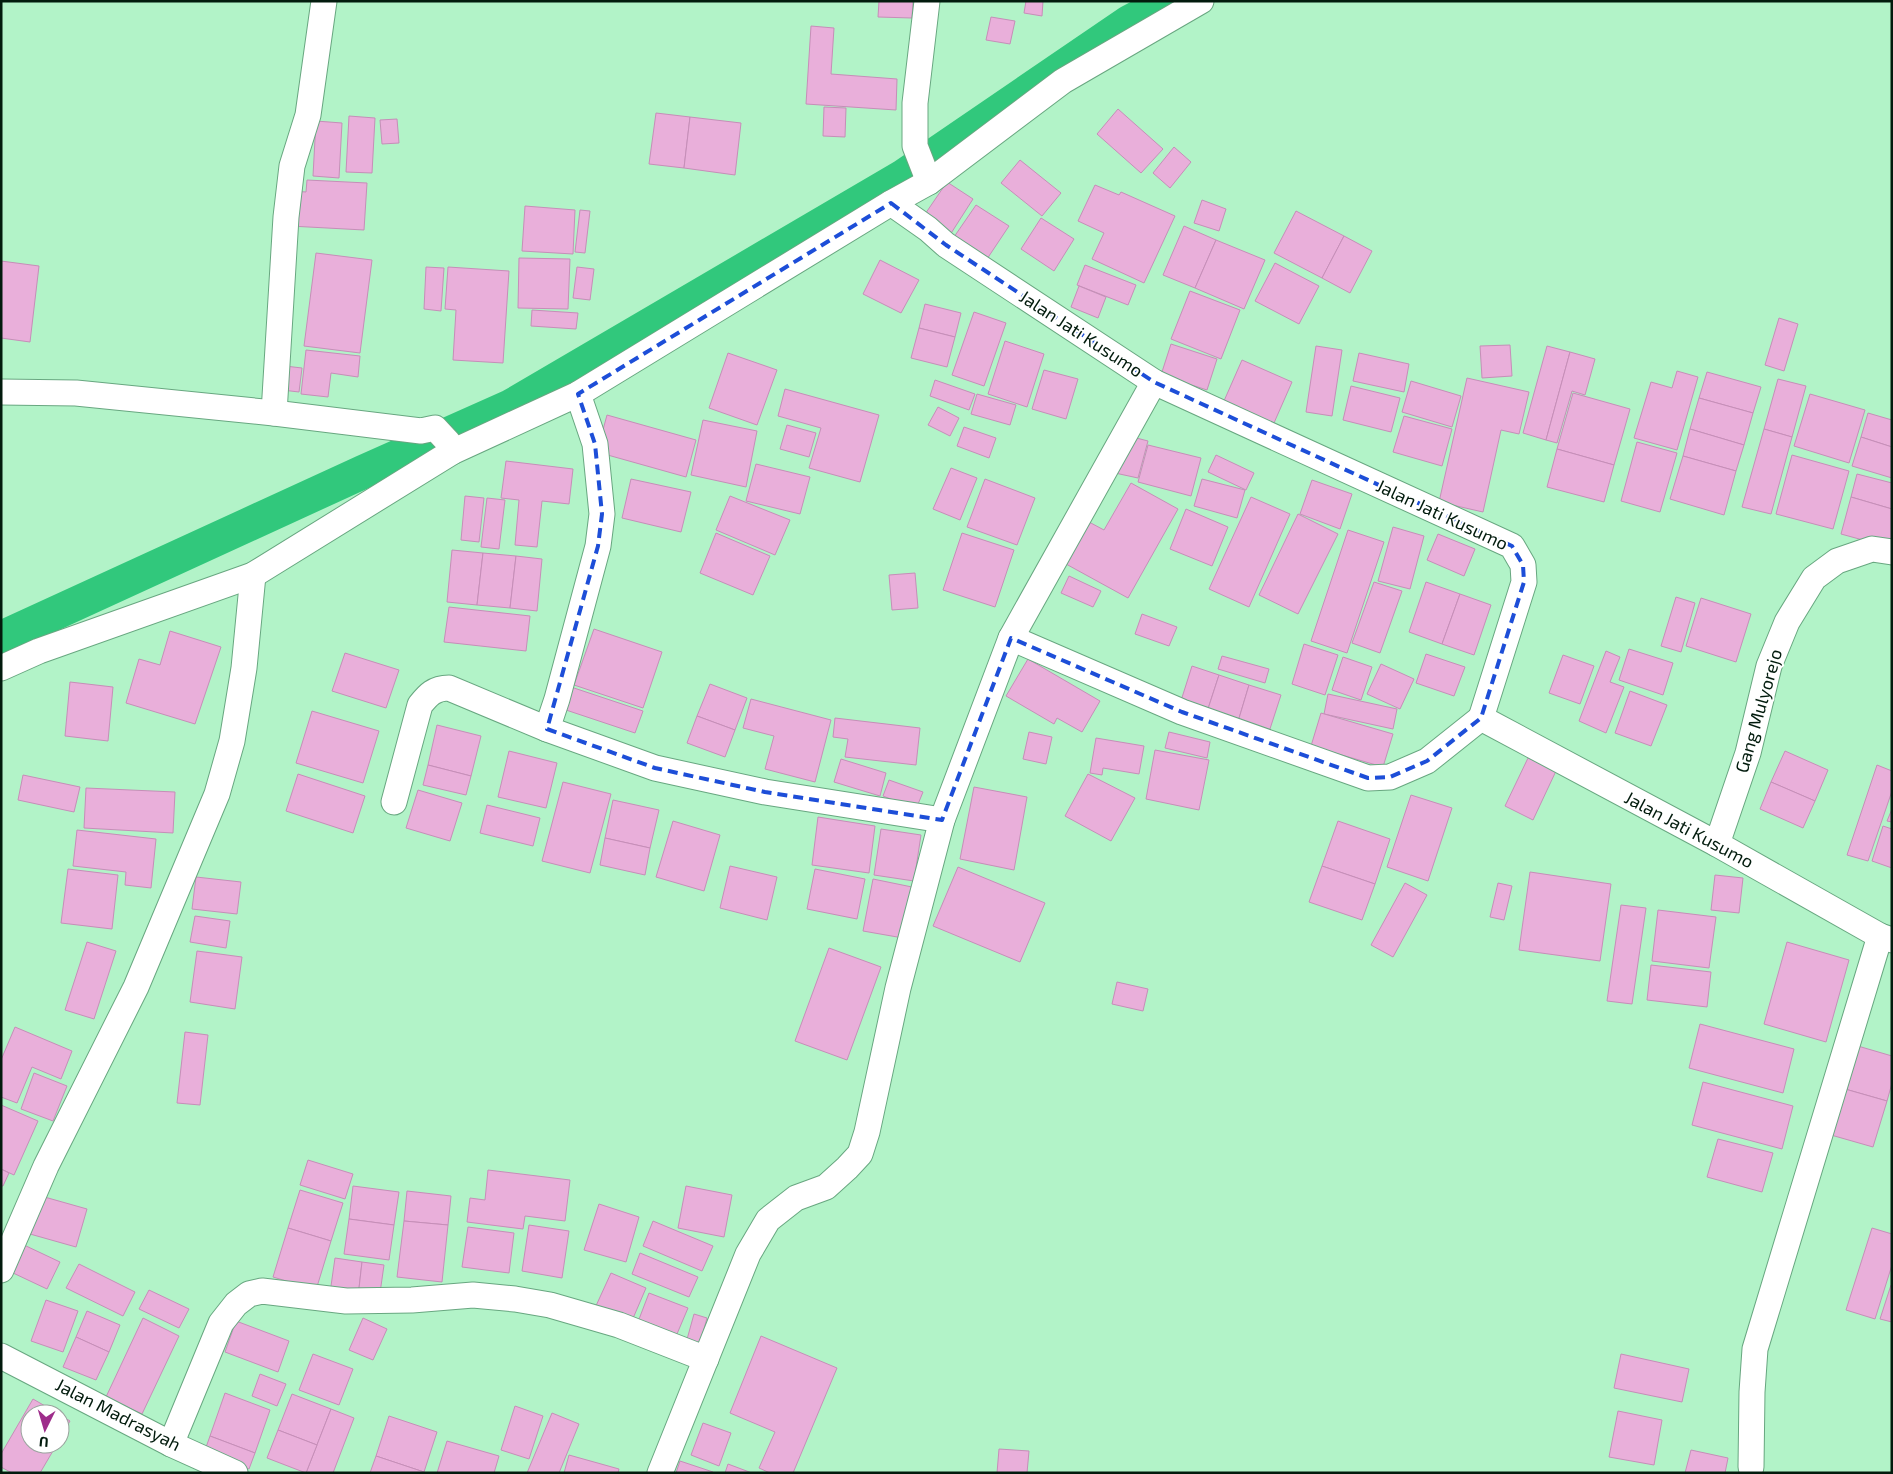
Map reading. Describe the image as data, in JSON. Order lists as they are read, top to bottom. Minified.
{"streets":{"street":["Jalan Jati Kusumo","Gang Mulyorejo","Jalan Madrasyah"]},"crossings":[["Jalan Jati Kusumo","Gang Mulyorejo"]],"north":"bottom"}
